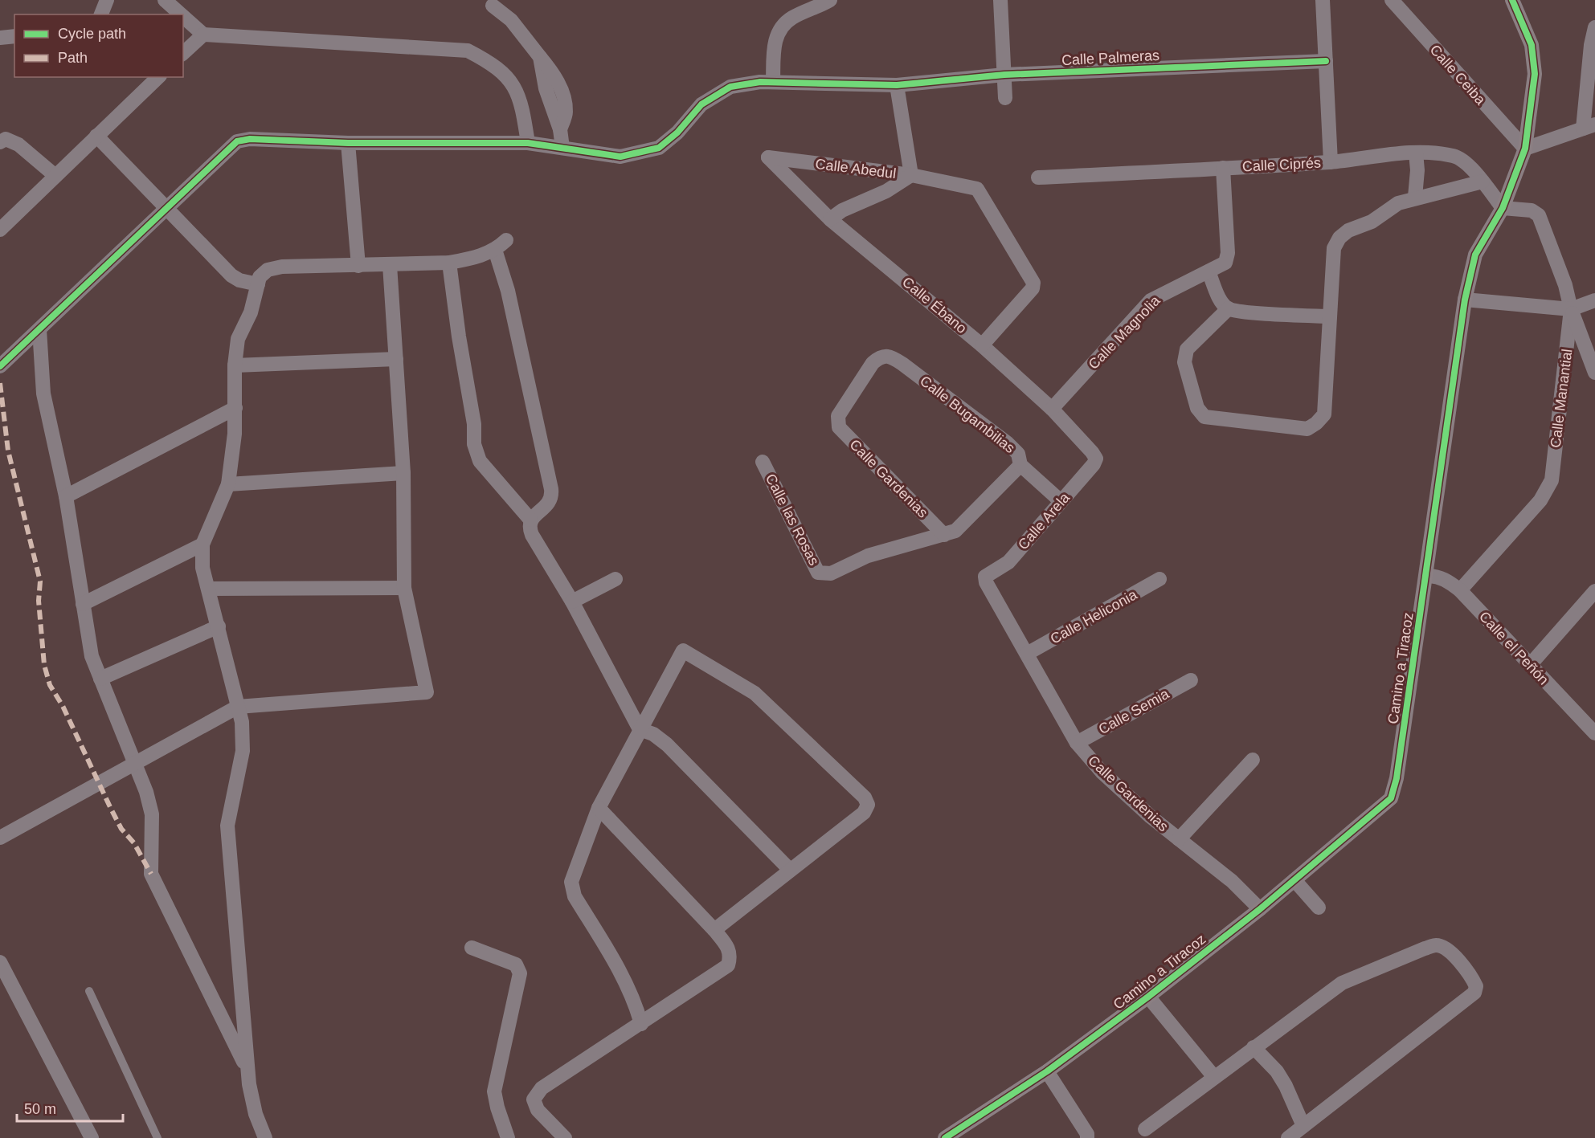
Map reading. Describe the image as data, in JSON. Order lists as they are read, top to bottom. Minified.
{"streets":{"street":["Calle Palmeras","Calle Ceiba","Calle Ciprés","Calle Abedul","Calle Ébano","Calle Magnolia","Calle Manantial","Calle Bugambilias","Calle Gardenias","Calle las Rosas","Calle Arela","Calle Heliconia","Calle el Peñón","Camino a Tiracoz","Calle Semia"]},"crossings":[["Calle Palmeras","Calle Abedul"],["Calle Ceiba","Camino a Tiracoz"],["Calle Ciprés","Calle Magnolia"],["Calle Ciprés","Calle Manantial"],["Calle Ciprés","Camino a Tiracoz"],["Calle Abedul","Calle Ébano"],["Calle Ébano","Calle Magnolia"],["Calle Ébano","Calle Arela"],["Calle Manantial","Calle el Peñón"],["Calle Manantial","Camino a Tiracoz"],["Calle Bugambilias","Calle Gardenias"],["Calle Bugambilias","Calle las Rosas"],["Calle Bugambilias","Calle Arela"],["Calle Gardenias","Calle las Rosas"],["Calle Gardenias","Calle Arela"],["Calle Gardenias","Calle Heliconia"],["Calle Gardenias","Camino a Tiracoz"],["Calle Gardenias","Calle Semia"],["Calle el Peñón","Camino a Tiracoz"]],"legend":["Cycle path","Path"],"scale_bar":"50 m"}
